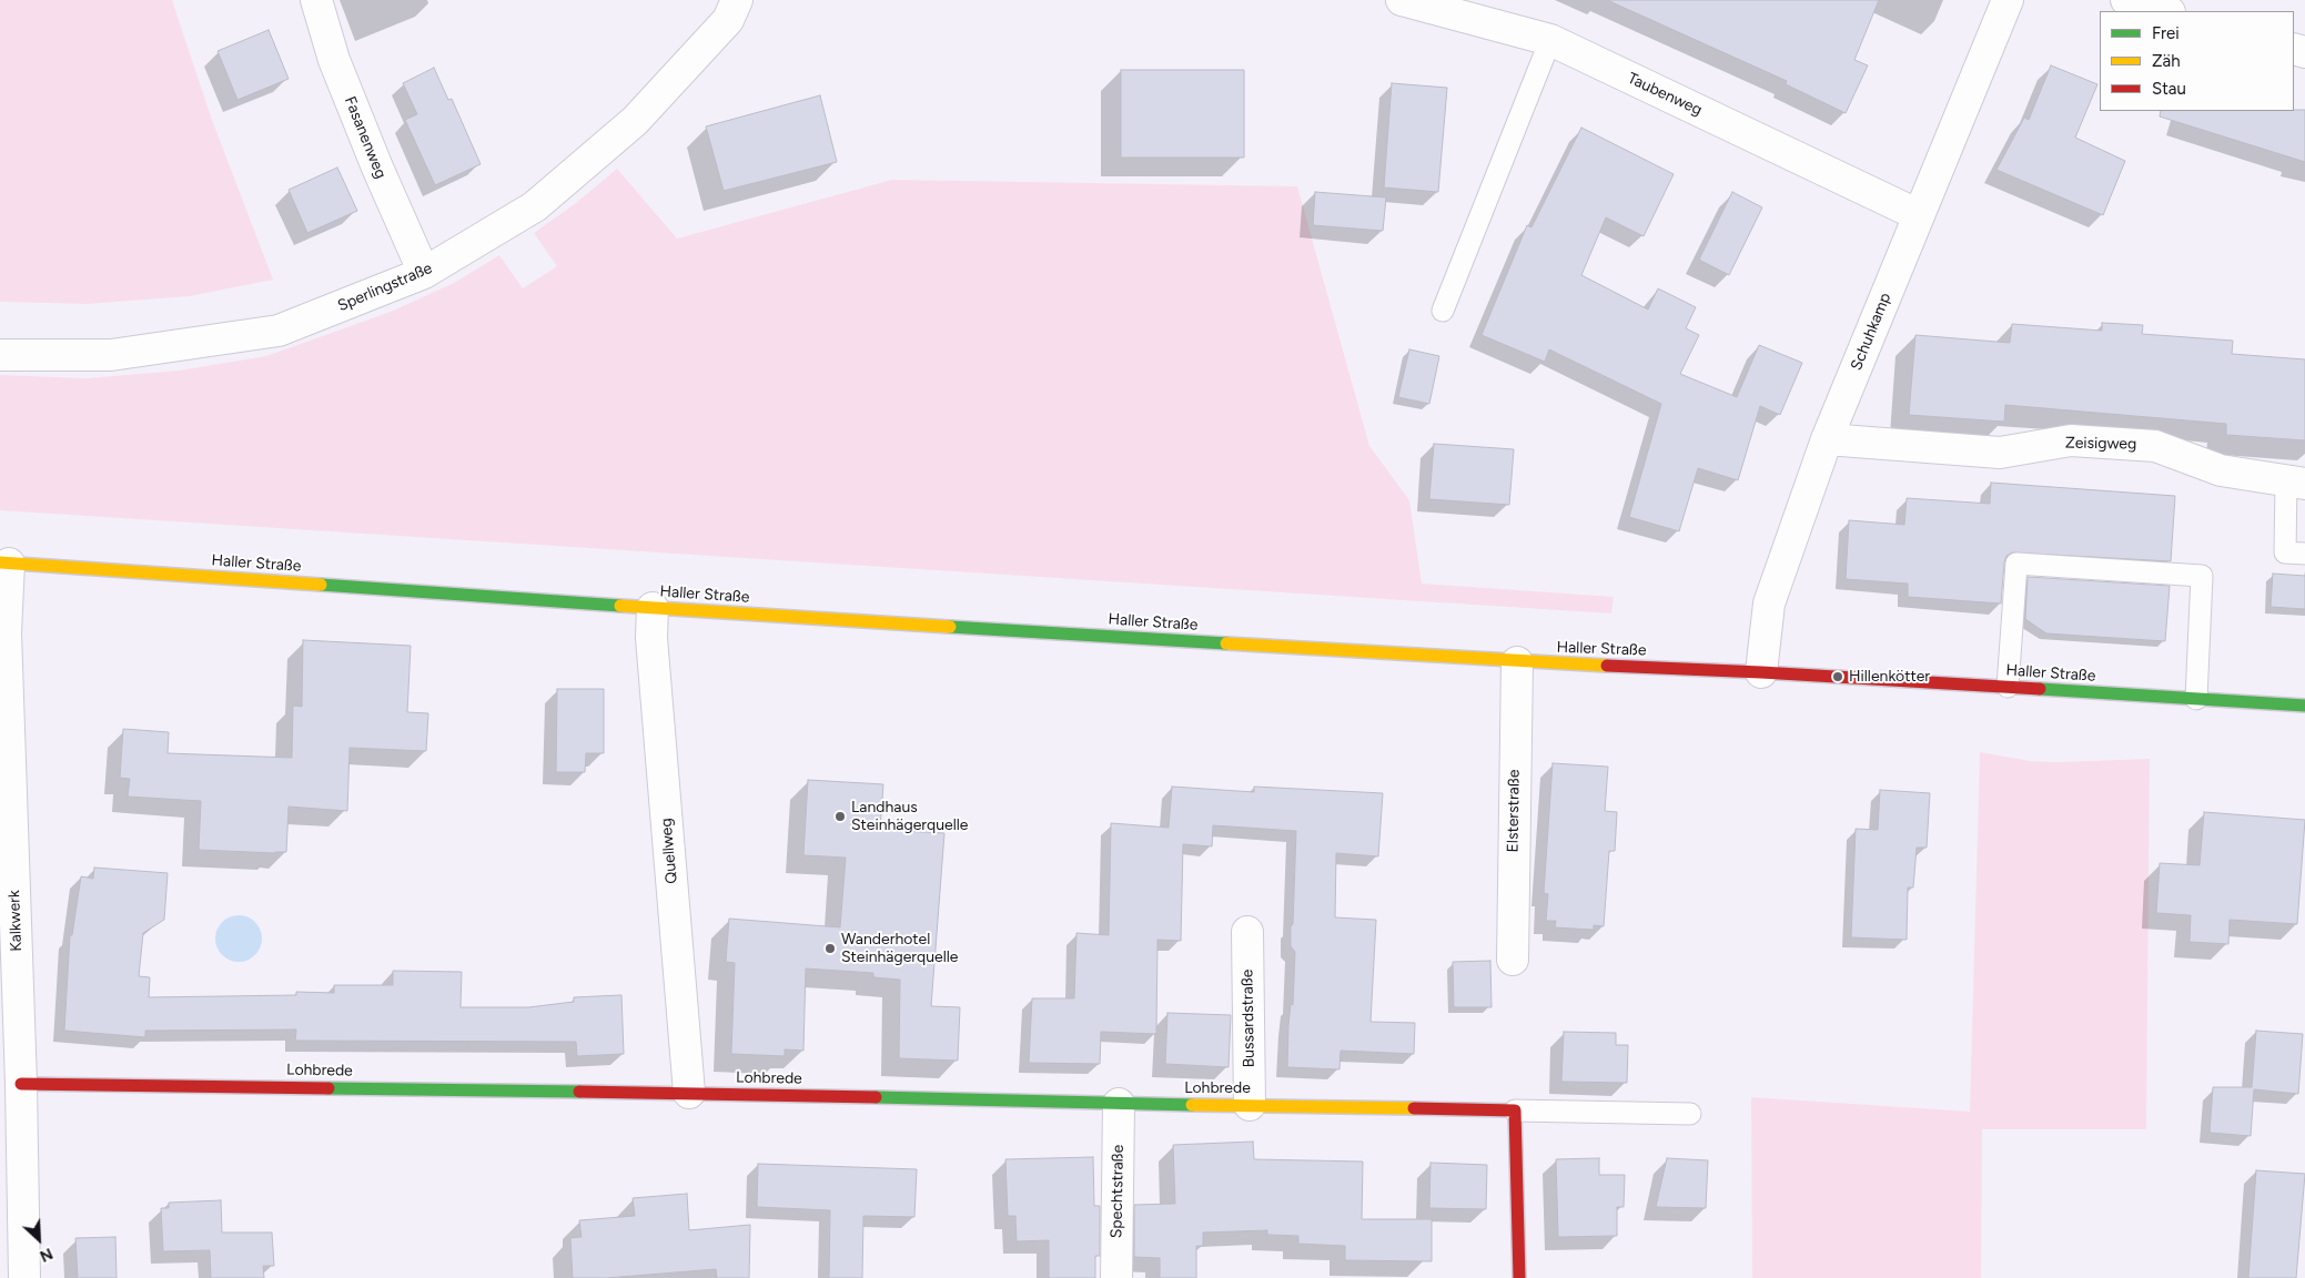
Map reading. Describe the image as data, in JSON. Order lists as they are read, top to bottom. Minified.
{"streets":{"main road":["Haller Straße","Lohbrede"],"street":["Taubenweg","Fasanenweg","Sperlingstraße","Schuhkamp","Zeisigweg","Elsterstraße","Quellweg","Kalkwerk","Bussardstraße","Spechtstraße"]},"crossings":[["Taubenweg","Schuhkamp"],["Fasanenweg","Sperlingstraße"],["Schuhkamp","Zeisigweg"],["Schuhkamp","Haller Straße"],["Haller Straße","Elsterstraße"],["Haller Straße","Quellweg"],["Haller Straße","Kalkwerk"],["Quellweg","Lohbrede"],["Kalkwerk","Lohbrede"],["Bussardstraße","Lohbrede"],["Lohbrede","Spechtstraße"]],"places":["Hillenkötter","Landhaus Steinhägerquelle","Wanderhotel Steinhägerquelle"],"legend":["Frei","Zäh","Stau"],"north":"bottom right"}
